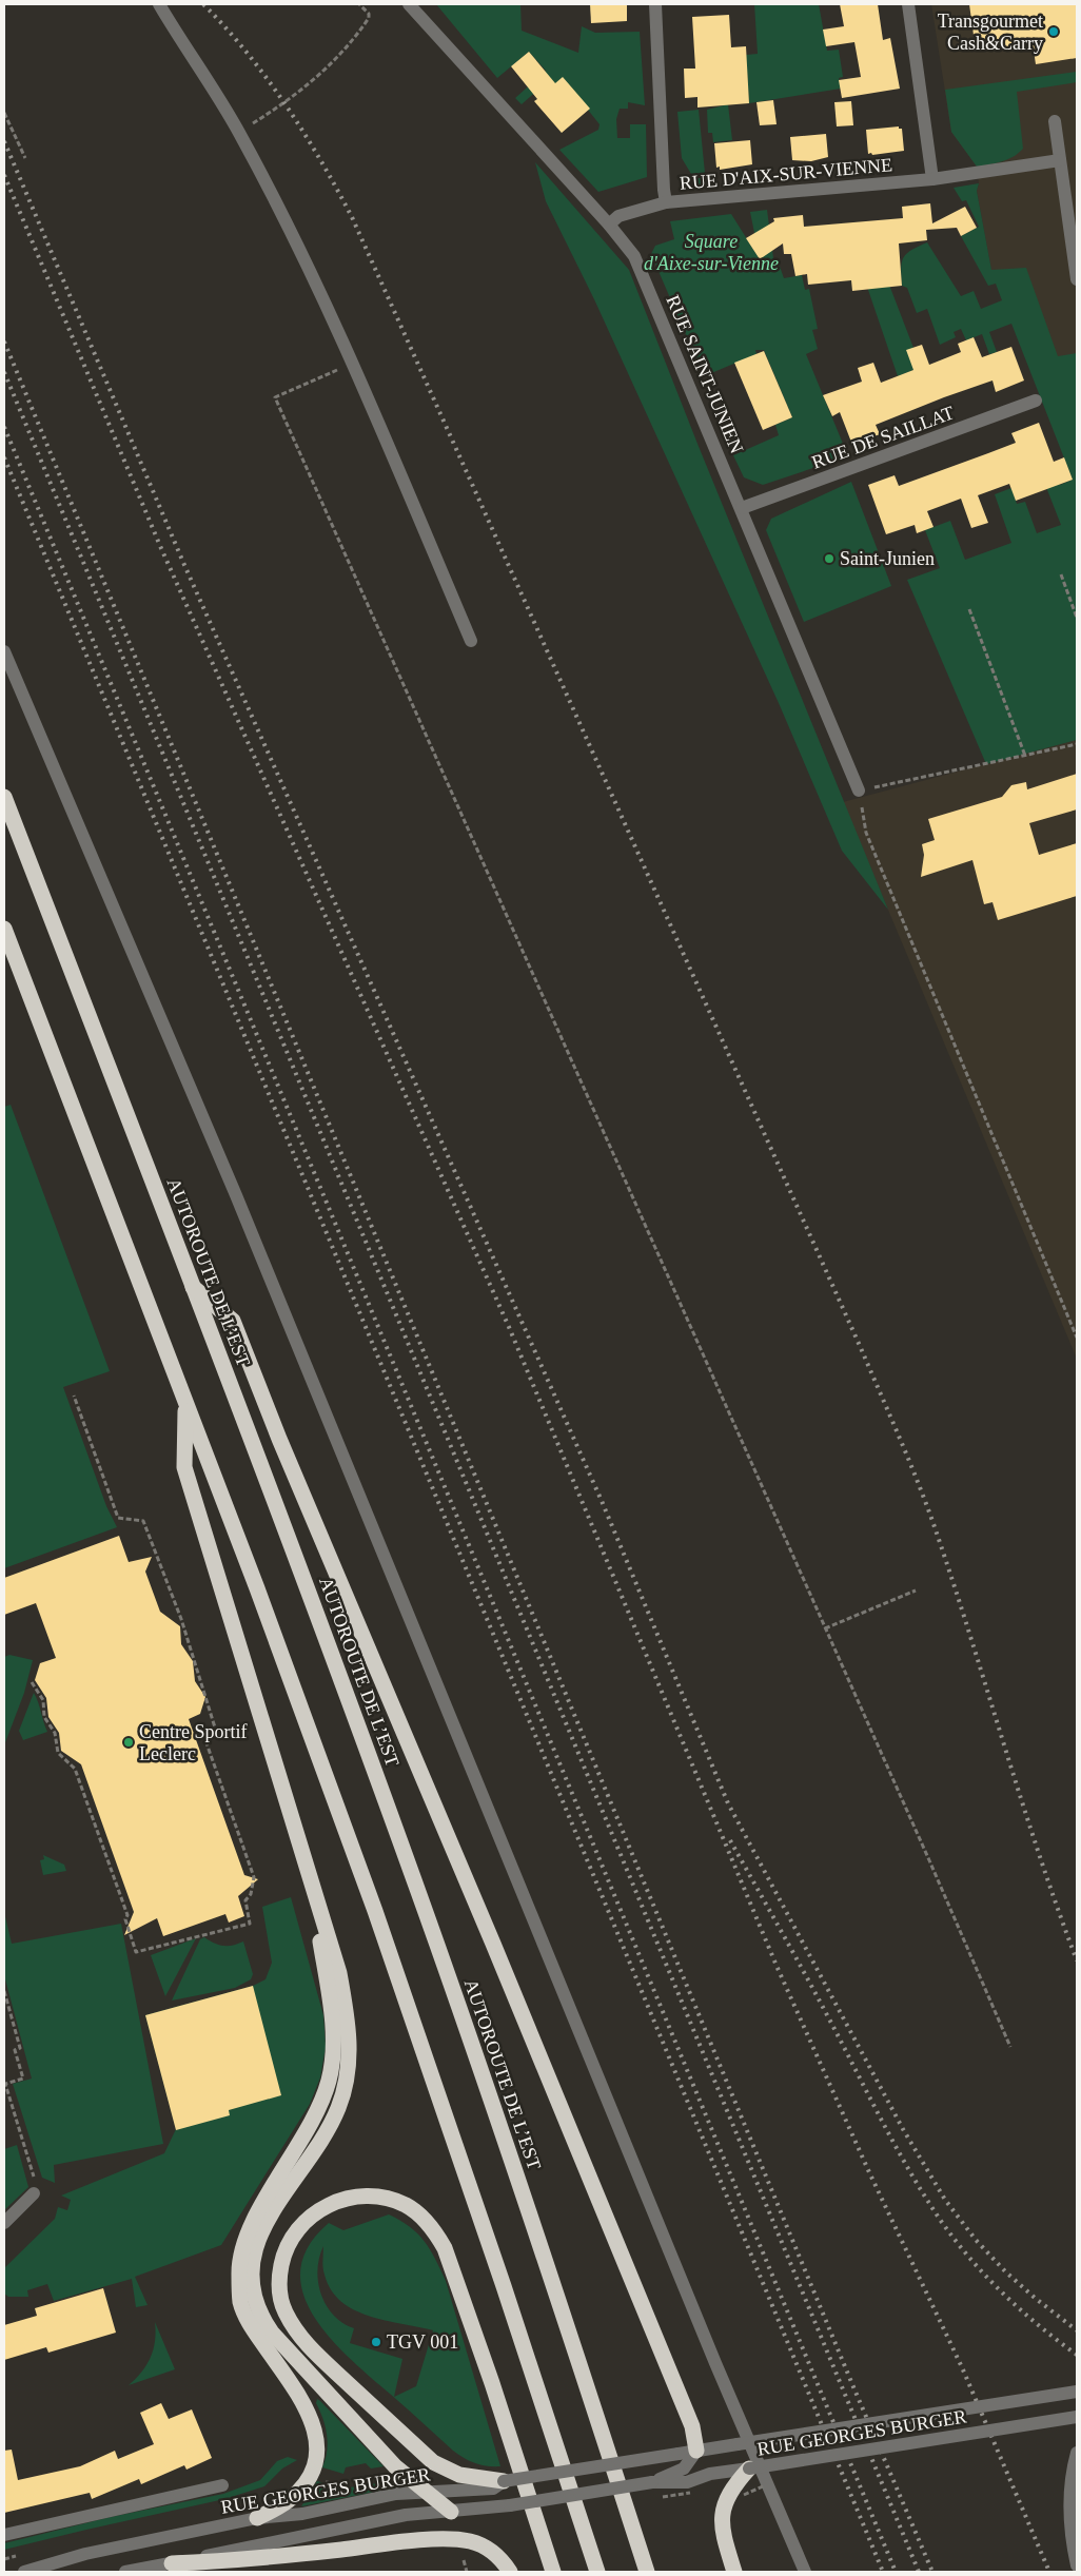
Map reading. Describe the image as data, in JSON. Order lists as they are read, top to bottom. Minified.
{"streets":{"highway":["AUTOROUTE DE L’EST"],"street":["RUE D'AIX-SUR-VIENNE","RUE SAINT-JUNIEN","RUE DE SAILLAT","RUE GEORGES BURGER"]},"crossings":[["RUE D'AIX-SUR-VIENNE","RUE SAINT-JUNIEN"],["RUE SAINT-JUNIEN","RUE DE SAILLAT"]],"parks":["Square d'Aixe-sur-Vienne"],"places":["Transgourmet Cash&Carry","Saint-Junien","Centre Sportif Leclerc","TGV 001"]}
